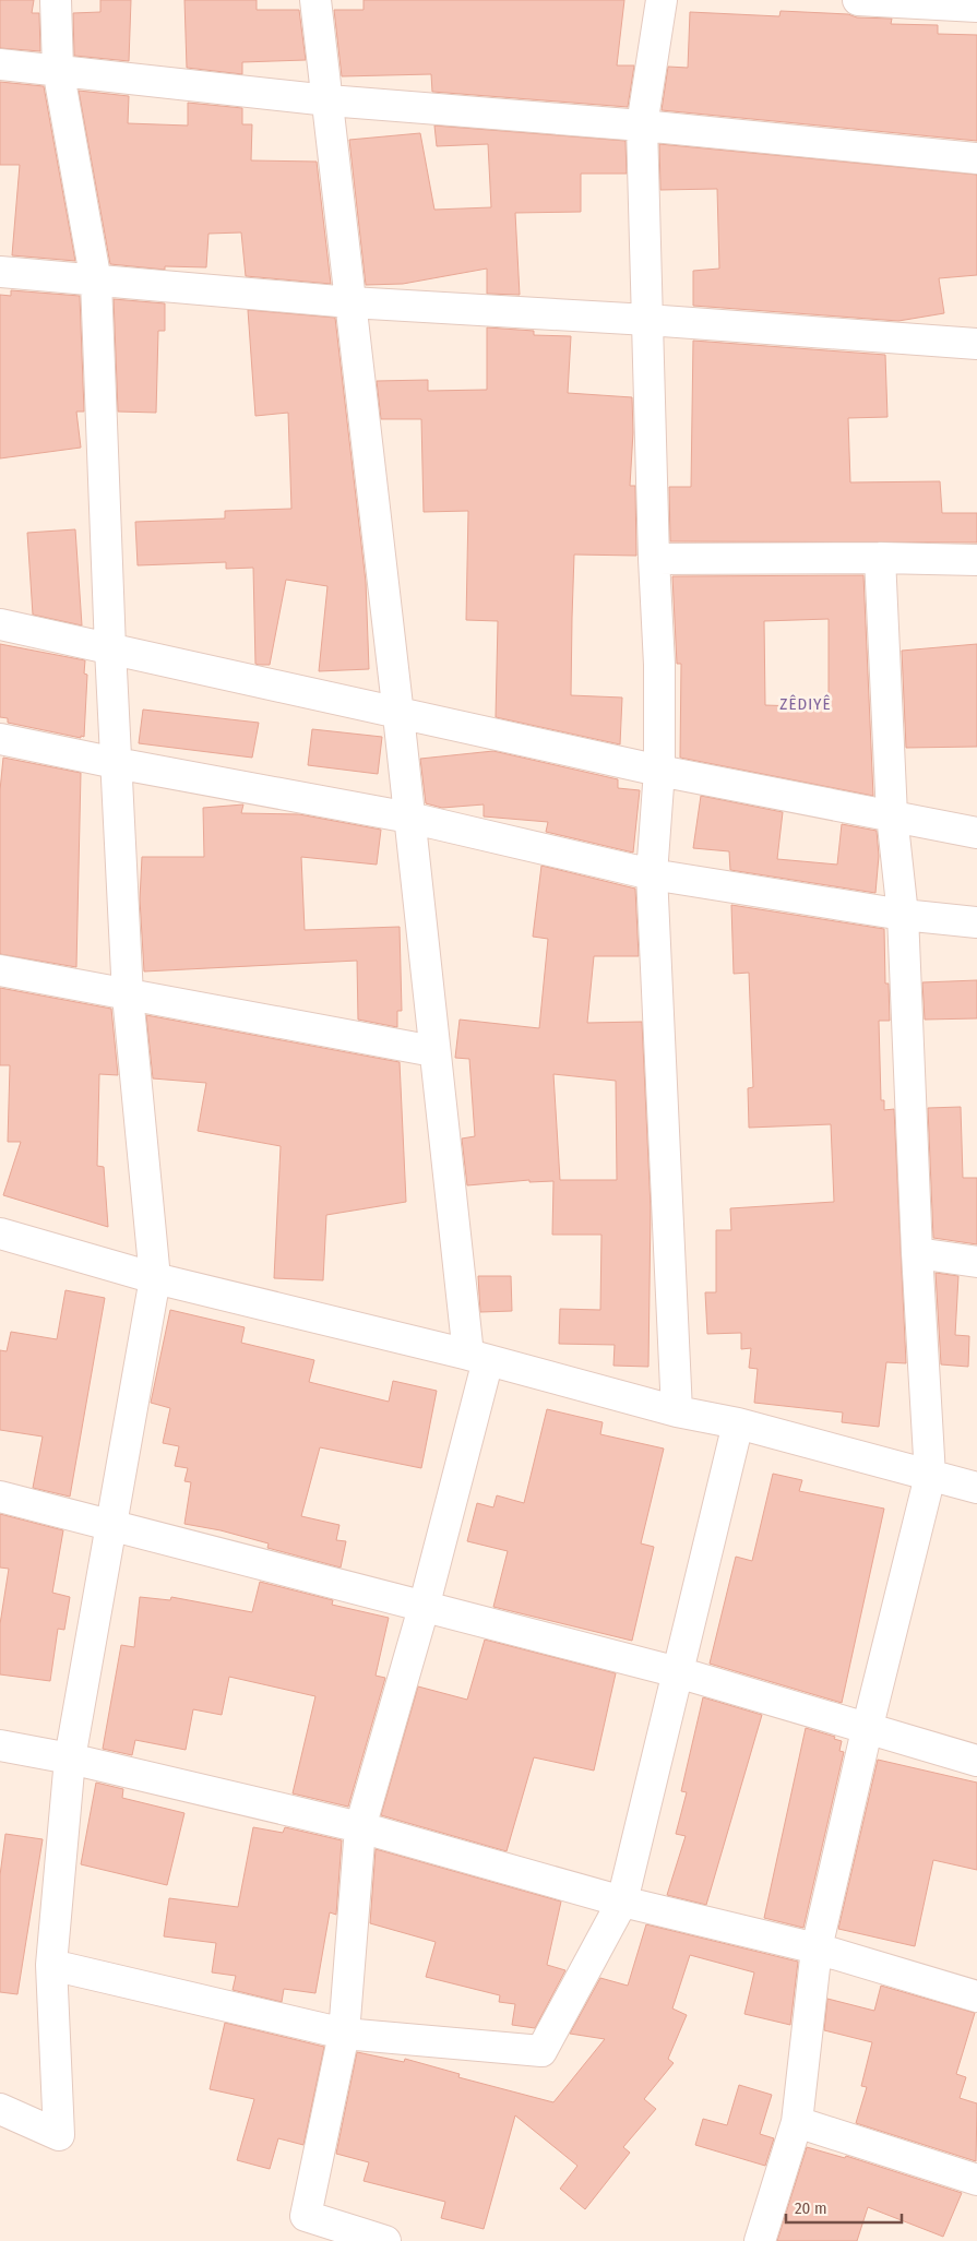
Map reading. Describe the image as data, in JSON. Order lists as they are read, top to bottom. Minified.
{"districts":["ZÊDIYÊ"],"scale_bar":"20 m"}
